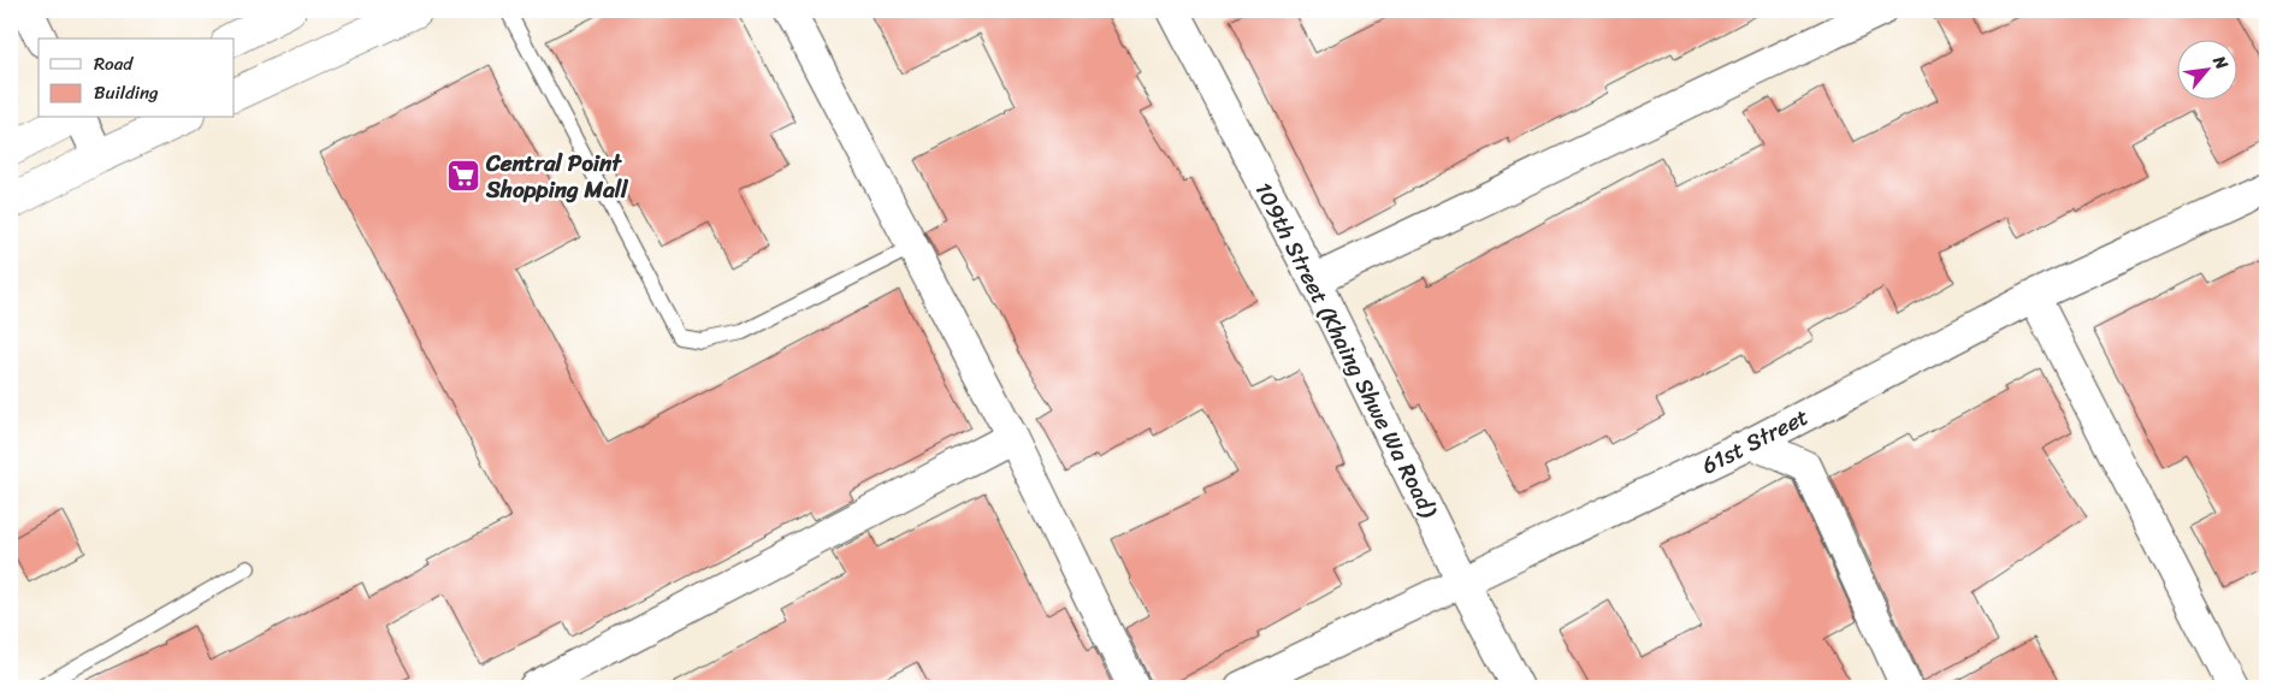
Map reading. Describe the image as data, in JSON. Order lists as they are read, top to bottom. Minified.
{"streets":{"street":["109th Street (Khaing Shwe Wa Road)","61st Street"]},"crossings":[["109th Street (Khaing Shwe Wa Road)","61st Street"]],"places":{"supermarket":["Central Point Shopping Mall"]},"legend":["Road","Building"],"north":"top right"}
